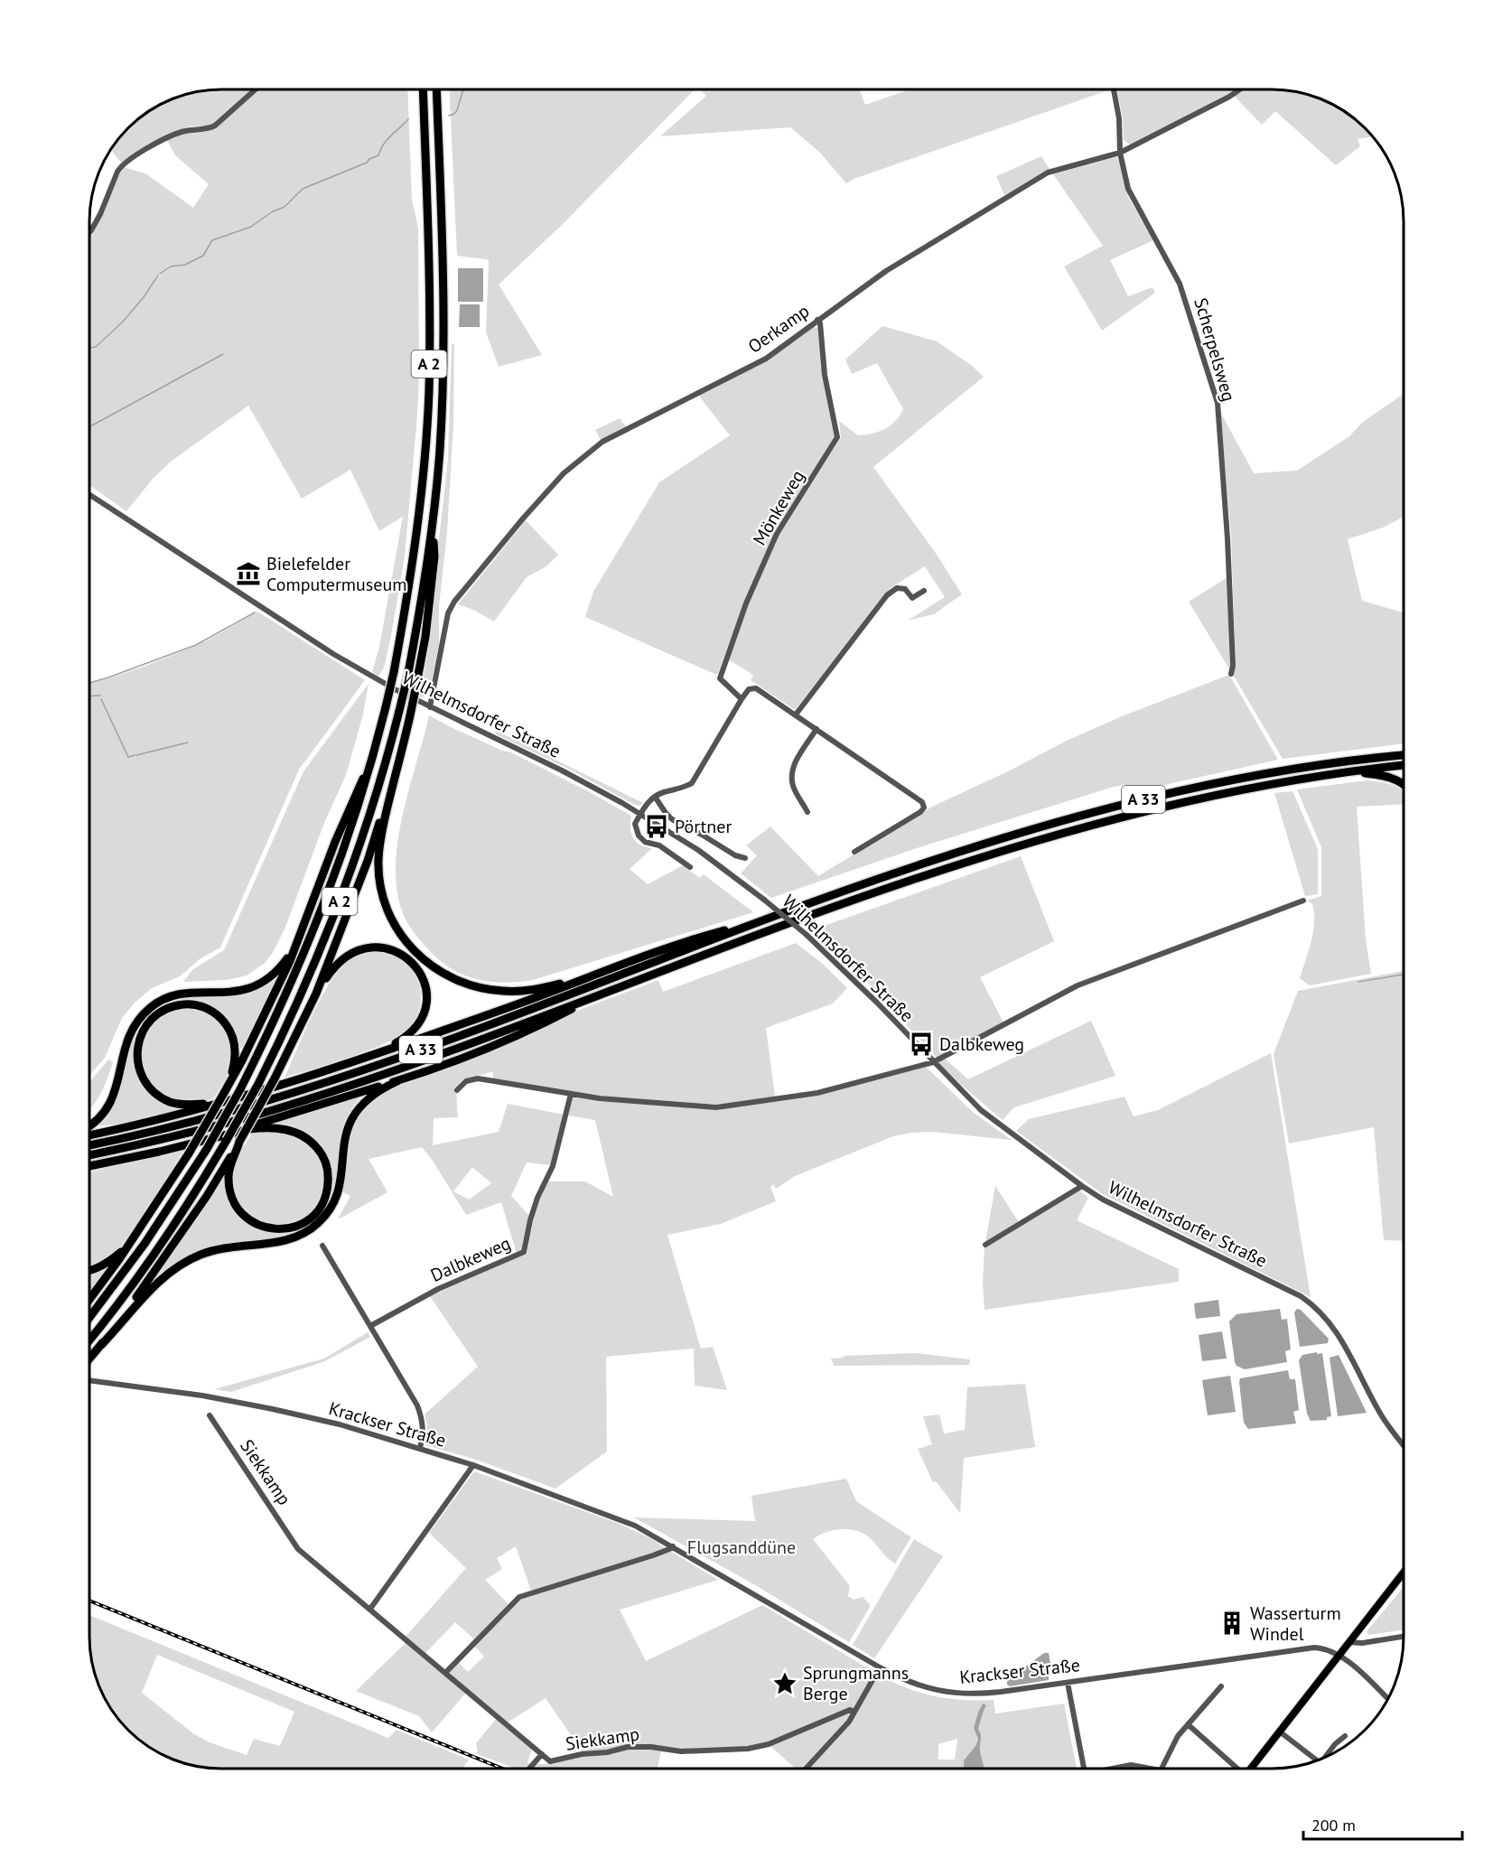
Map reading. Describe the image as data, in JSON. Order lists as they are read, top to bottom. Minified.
{"streets":{"highway":["A 2","A 33"],"street":["Oerkamp","Scherpelsweg","Mönkeweg","Wilhelmsdorfer Straße","Dalbkeweg","Krackser Straße","Siekkamp"]},"crossings":[["Oerkamp","Scherpelsweg"],["Oerkamp","Mönkeweg"],["Oerkamp","Wilhelmsdorfer Straße"]],"parks":["Flugsanddüne"],"places":{"museum":["Bielefelder Computermuseum"],"bus stop":["Pörtner","Dalbkeweg"],"building":["Wasserturm Windel"],"place":["Sprungmanns Berge"]},"scale_bar":"200 m"}
